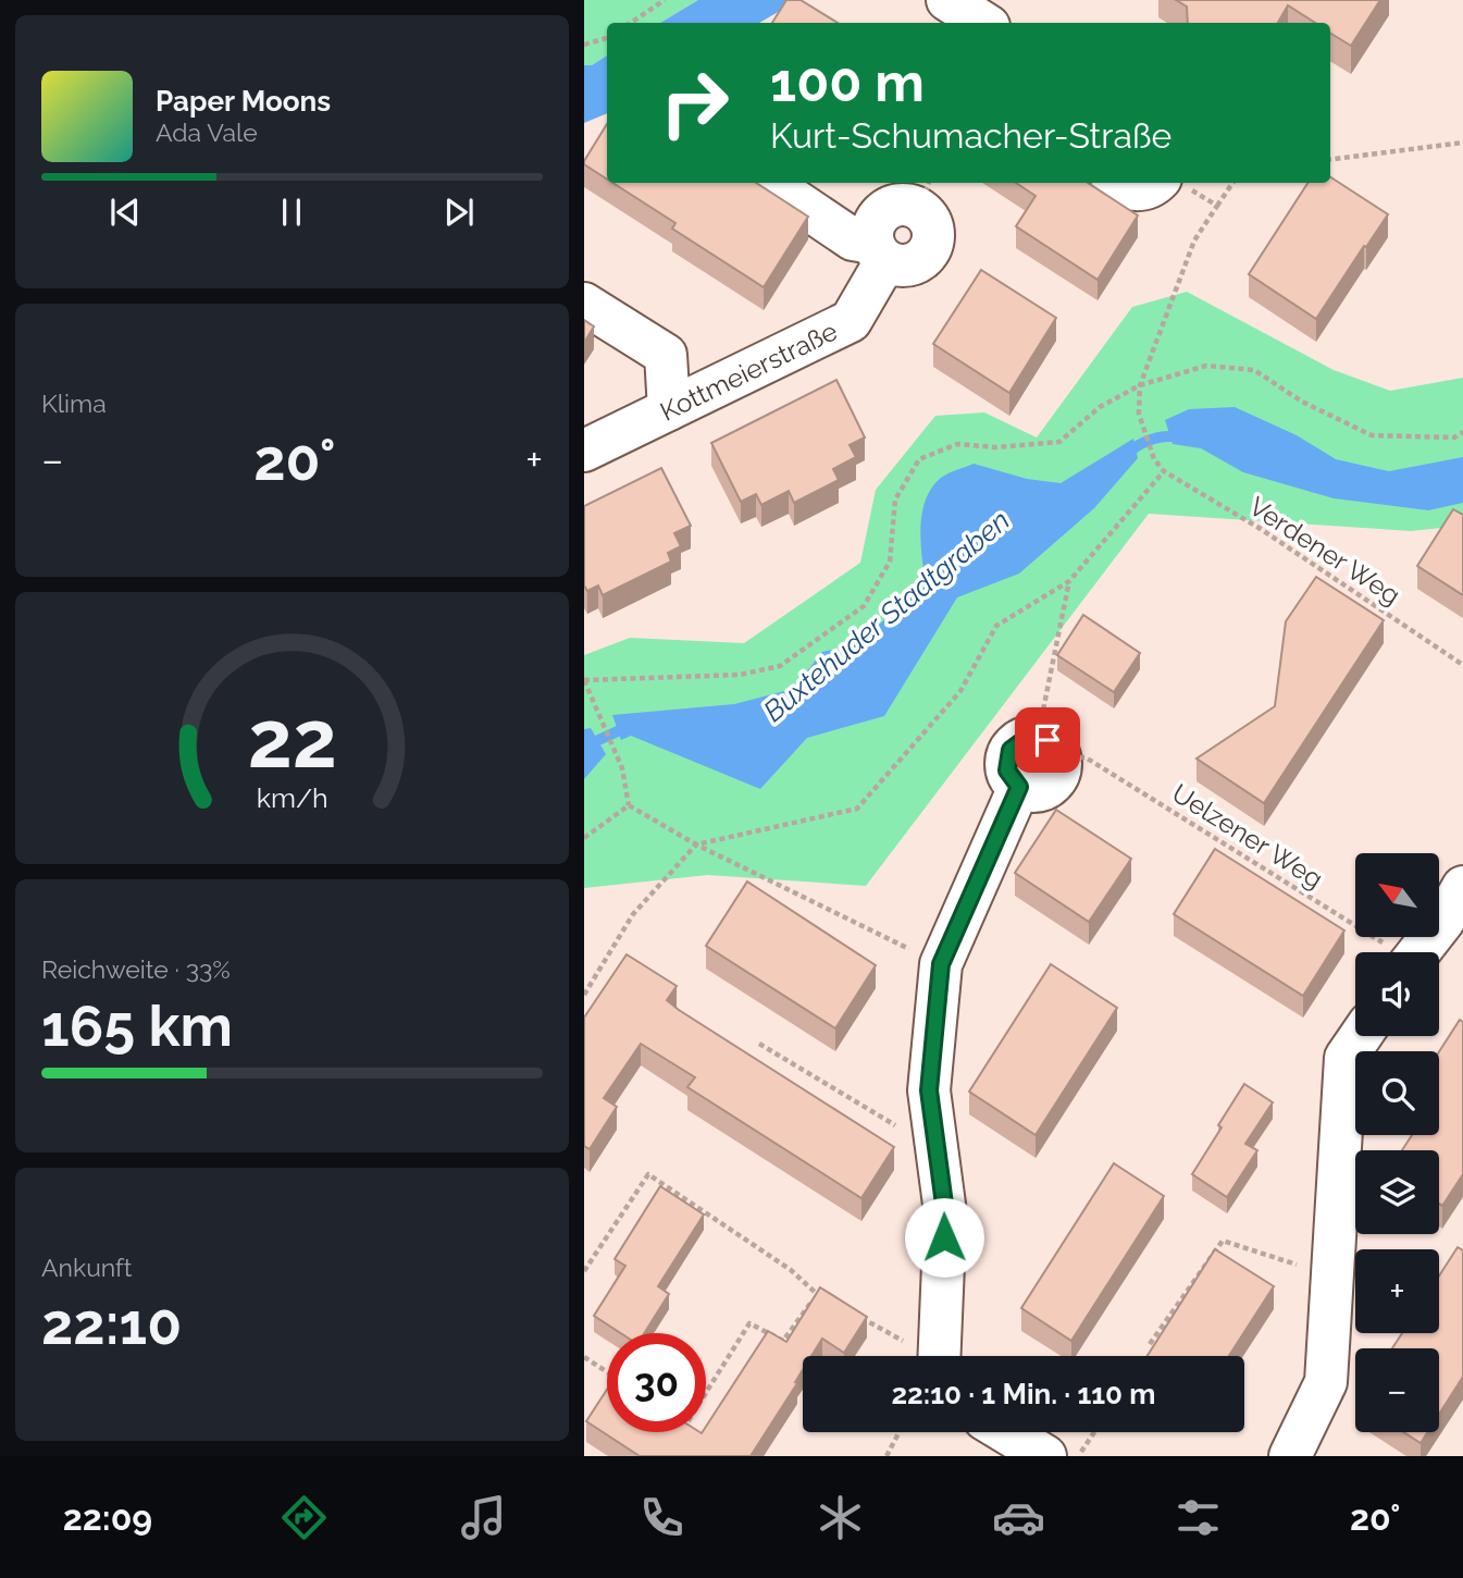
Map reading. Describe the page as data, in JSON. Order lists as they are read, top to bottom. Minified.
{"streets":{"street":["Kottmeierstraße"],"path":["Verdener Weg","Uelzener Weg"]},"water":["Buxtehuder Stadtgraben"],"north":"top left","page":{"turn":["100 m","Kurt-Schumacher-Straße"],"song":["Paper Moons","Ada Vale"],"tile":["Klima",["Reichweite · 33%","165 km"],["Ankunft","22:10"]],"heat":["−","20°","+"],"map_buttons":["+","−"],"limit":"30","trip":"22:10 · 1 Min. · 110 m","tabs":["22:09","20°"],"gauge":["22","km/h"]}}
